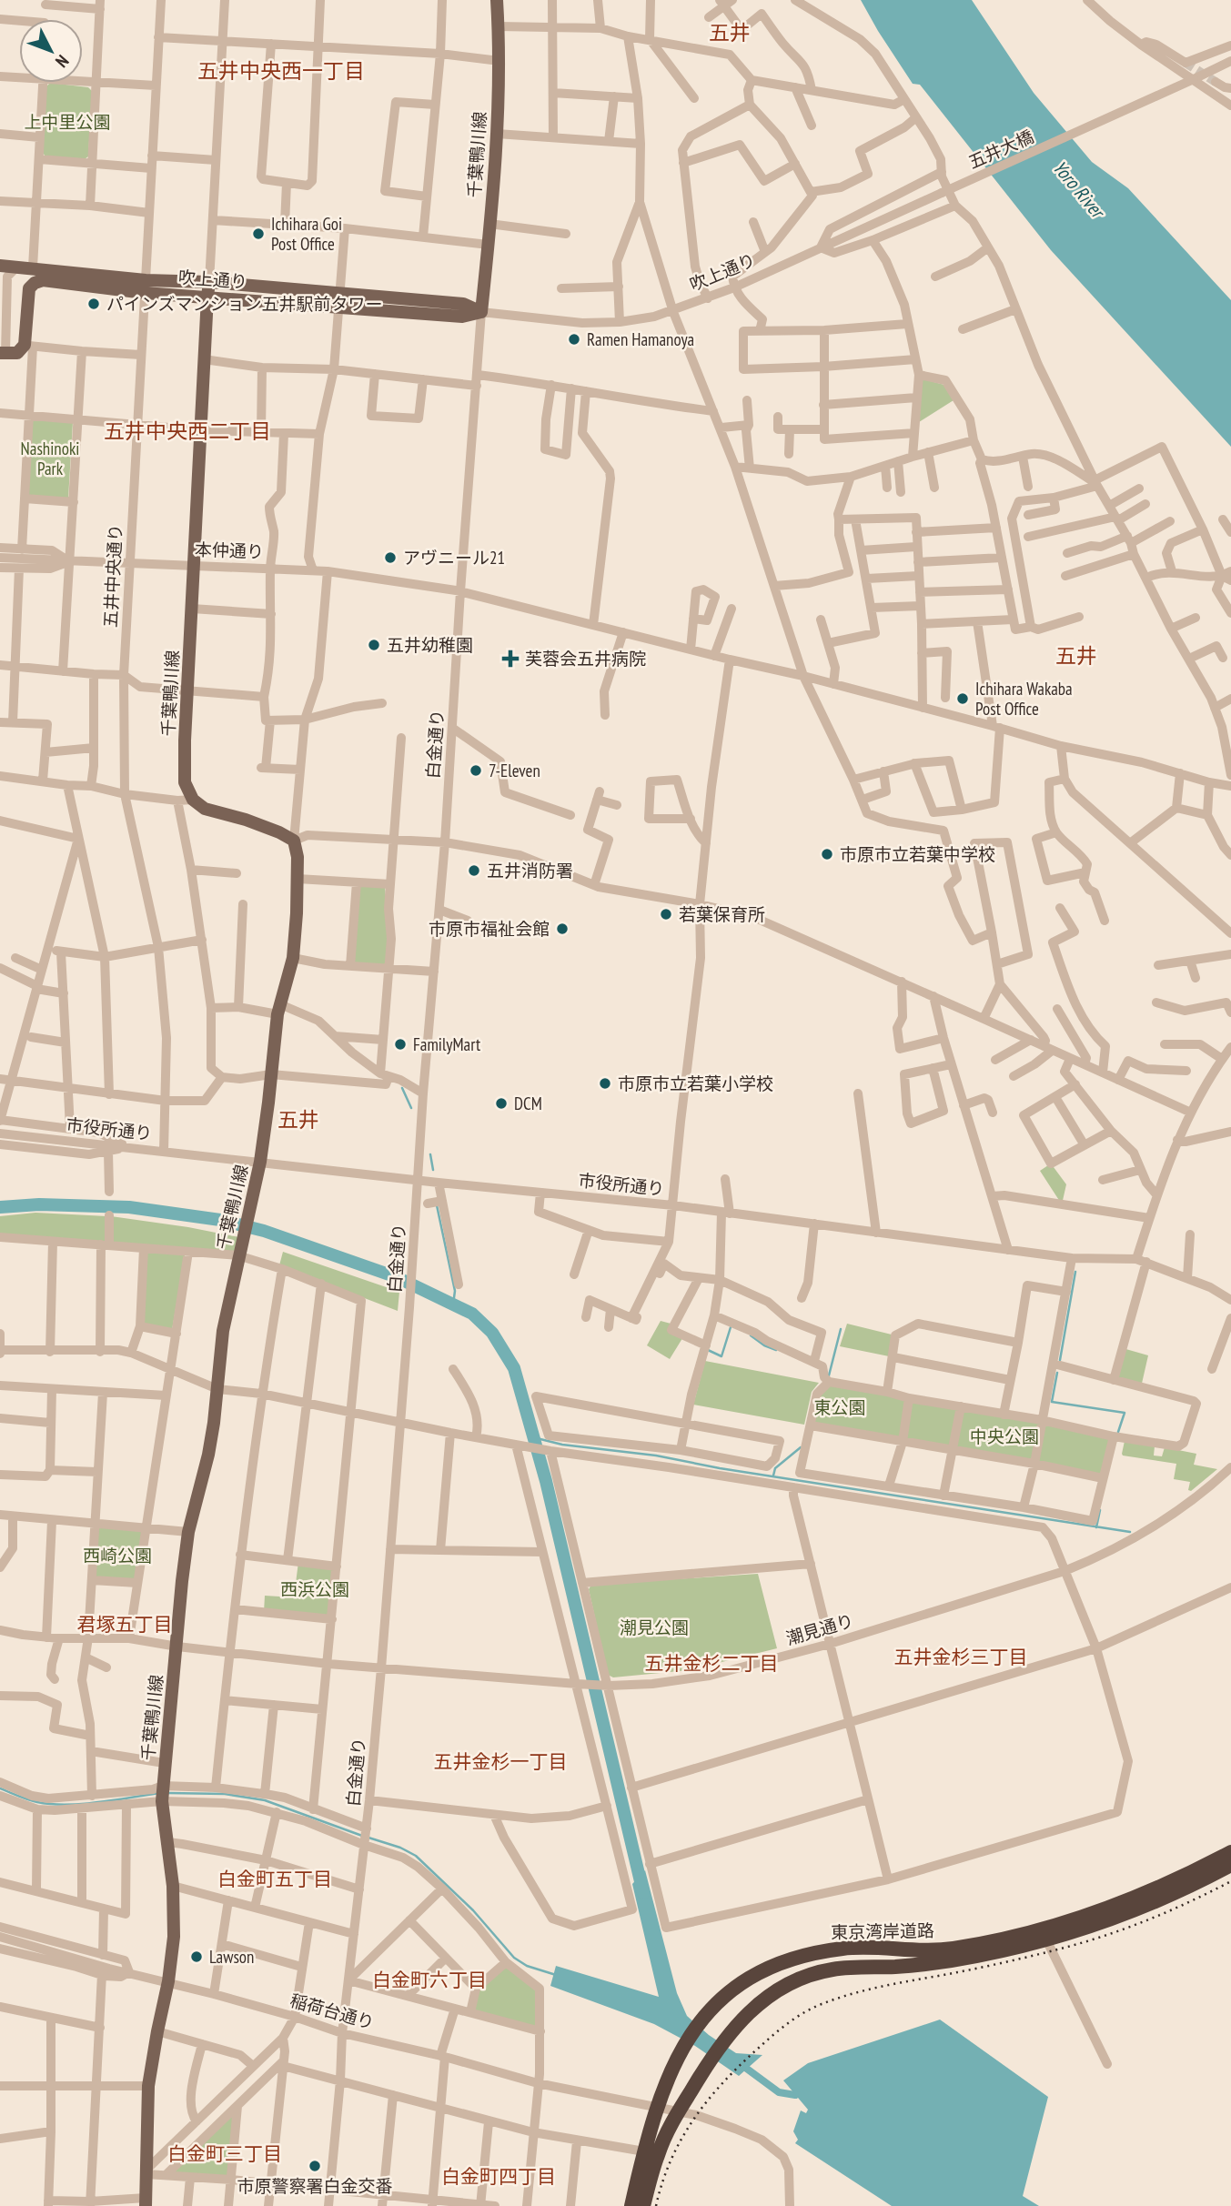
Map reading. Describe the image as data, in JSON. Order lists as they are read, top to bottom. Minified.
{"streets":{"highway":["東京湾岸道路"],"main road":["千葉鴨川線","吹上通り"],"street":["五井大橋","本仲通り","五井中央通り","白金通り","市役所通り","潮見通り","稲荷台通り"]},"crossings":[["五井大橋","吹上通り"],["千葉鴨川線","吹上通り"],["千葉鴨川線","本仲通り"],["千葉鴨川線","白金通り"],["千葉鴨川線","市役所通り"],["千葉鴨川線","潮見通り"],["千葉鴨川線","稲荷台通り"],["吹上通り","五井中央通り"],["吹上通り","白金通り"],["本仲通り","五井中央通り"],["本仲通り","白金通り"],["五井中央通り","市役所通り"],["白金通り","市役所通り"],["白金通り","潮見通り"],["白金通り","稲荷台通り"],["東京湾岸道路","稲荷台通り"]],"districts":["五井","五井中央西一丁目","五井中央西二丁目","五井","五井","君塚五丁目","五井金杉三丁目","五井金杉二丁目","五井金杉一丁目","白金町五丁目","白金町六丁目","白金町三丁目","白金町四丁目"],"water":["Yoro River"],"parks":["上中里公園","Nashinoki Park","東公園","中央公園","西崎公園","西浜公園","潮見公園"],"places":{"other":["Ichihara Goi Post Office","パインズマンション五井駅前タワー","Ramen Hamanoya","アヴニール21","五井幼稚園","Ichihara Wakaba Post Office","7-Eleven","市原市立若葉中学校","五井消防署","若葉保育所","市原市福祉会館","FamilyMart","市原市立若葉小学校","DCM","Lawson","市原警察署白金交番"],"health":["芙蓉会五井病院"]},"north":"bottom right"}
